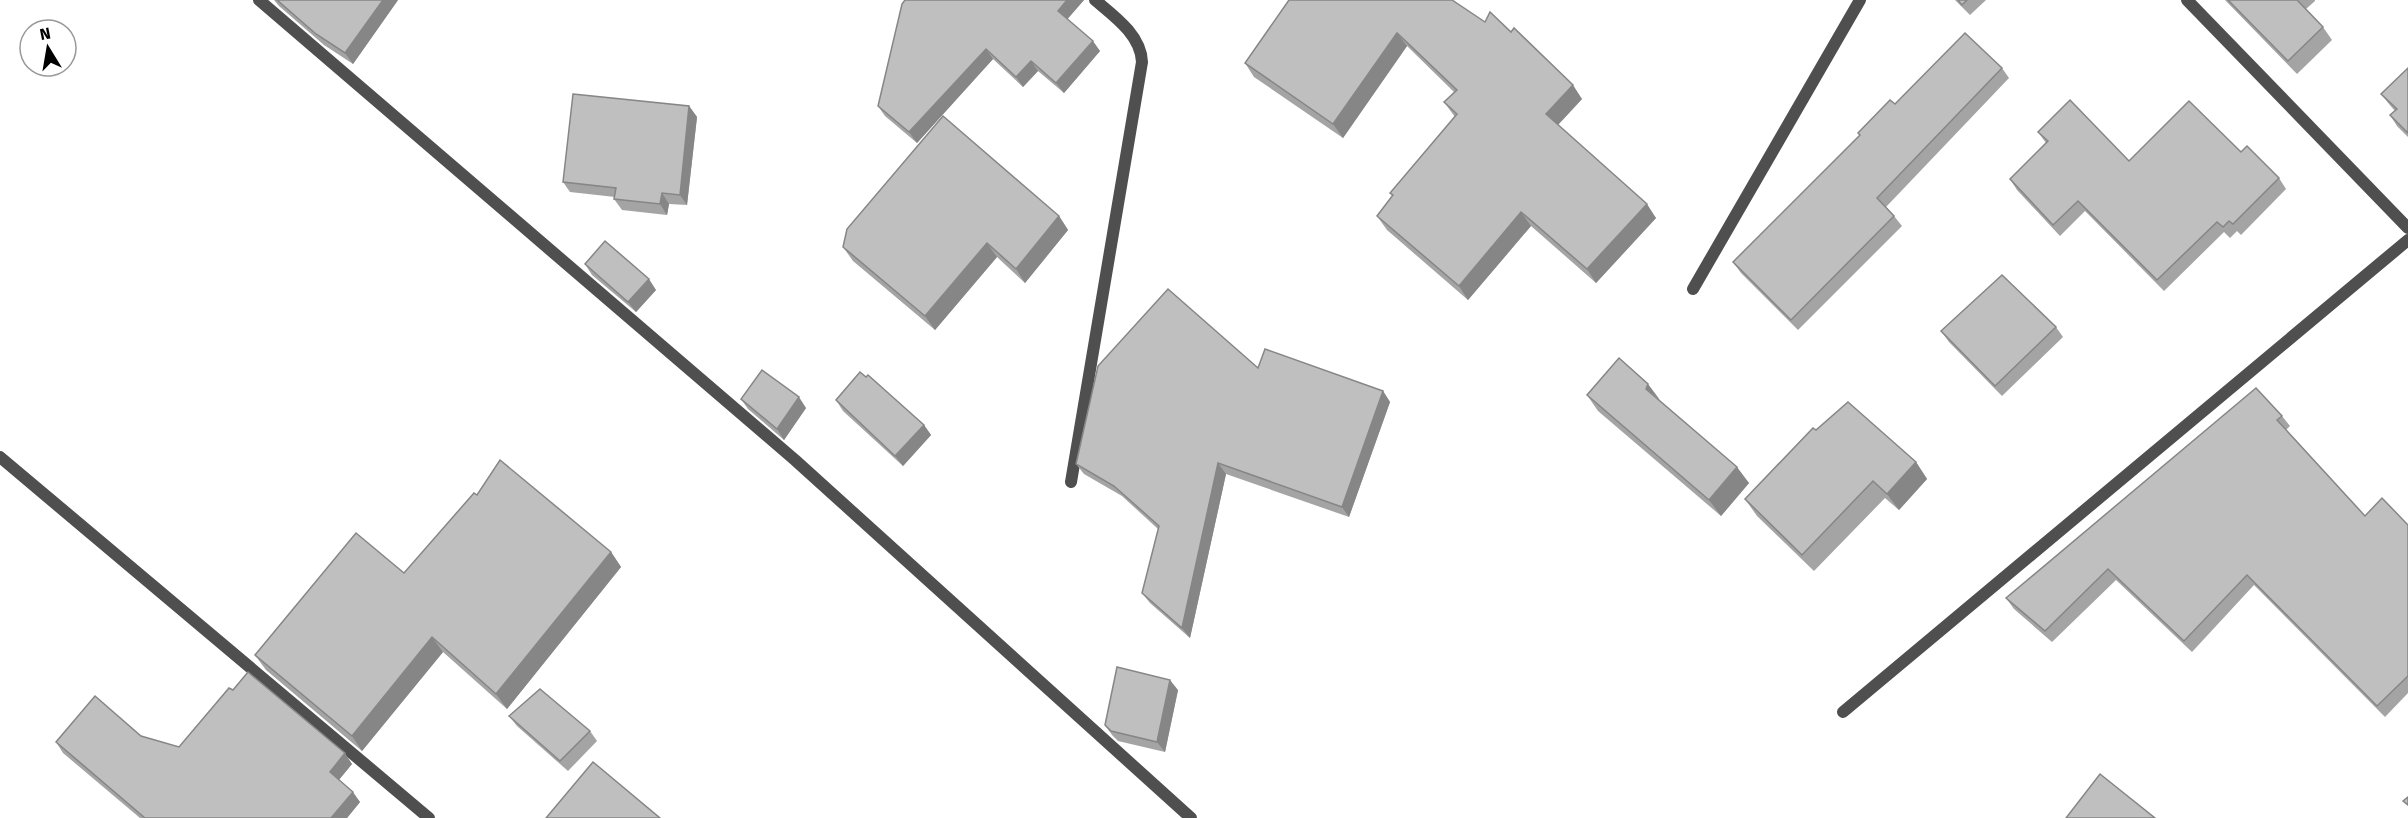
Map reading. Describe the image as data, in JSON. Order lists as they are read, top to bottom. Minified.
{"north":"top"}
